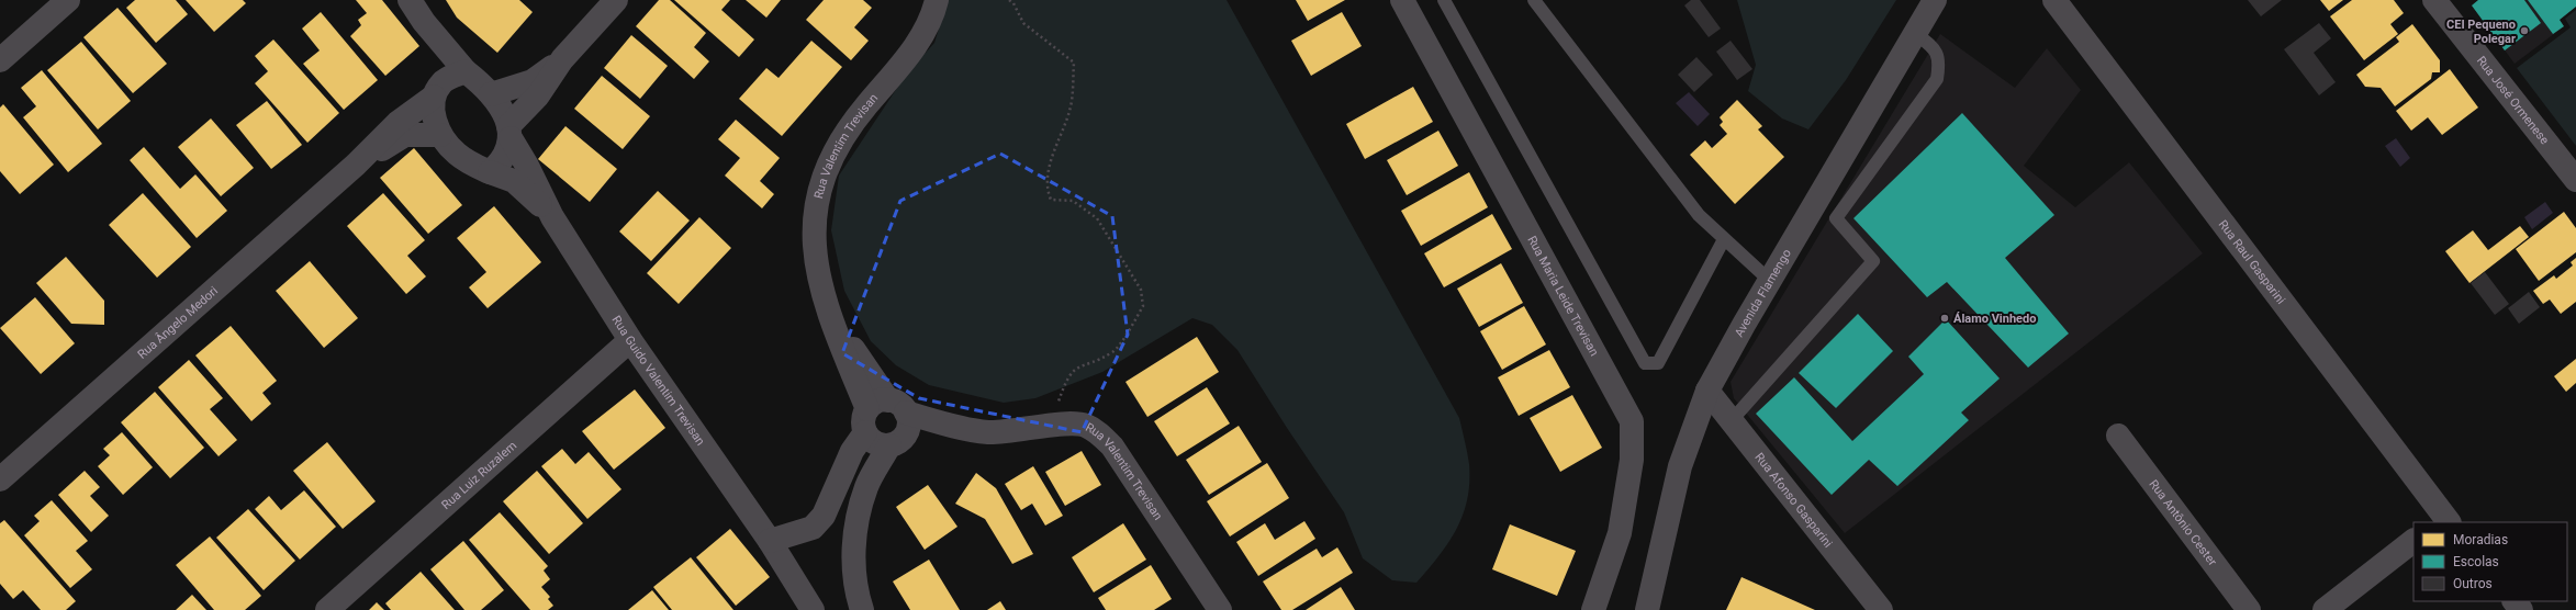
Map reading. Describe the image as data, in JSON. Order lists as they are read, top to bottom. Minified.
{"streets":{"street":["Rua José Ormenese","Rua Valentim Trevisan","Rua Raul Gasparini","Avenida Flamengo","Rua Maria Leide Trevisan","Rua Ângelo Medori","Rua Guido Valentim Trevisan","Rua Luiz Ruzalem","Rua Afonso Gasparini","Rua Antônio Cester"]},"crossings":[["Avenida Flamengo","Rua Afonso Gasparini"],["Rua Ângelo Medori","Rua Guido Valentim Trevisan"],["Rua Guido Valentim Trevisan","Rua Luiz Ruzalem"]],"places":["CEI Pequeno Polegar","Álamo Vinhedo"],"legend":["Moradias","Escolas","Outros"]}
